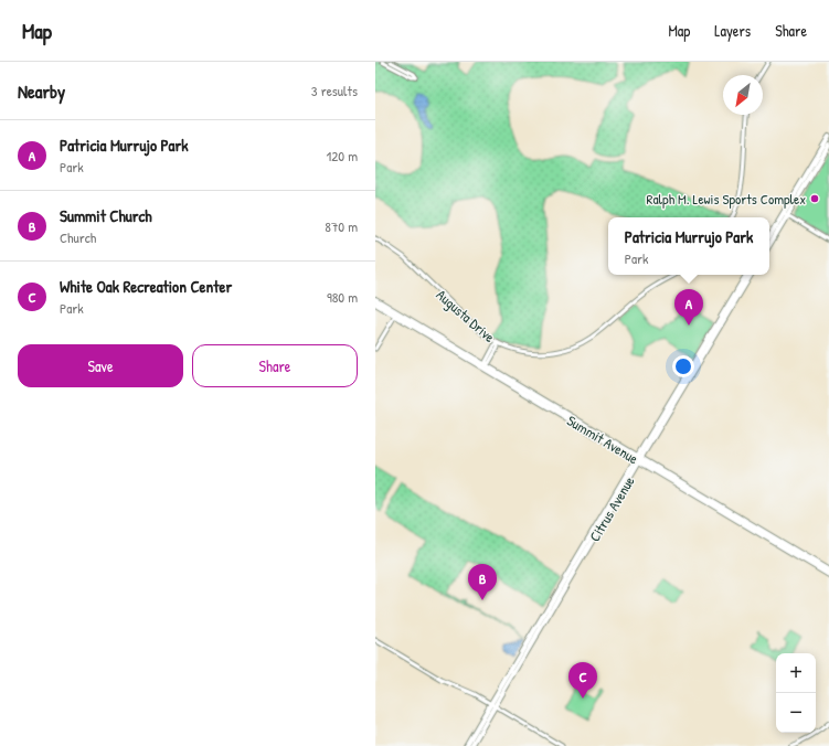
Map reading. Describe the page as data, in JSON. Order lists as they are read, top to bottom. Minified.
{"streets":{"main road":["Summit Avenue","Citrus Avenue"],"street":["Augusta Drive"]},"crossings":[["Summit Avenue","Citrus Avenue"]],"places":["Ralph M. Lewis Sports Complex"],"north":"bottom left","page":{"header":"Map","nav":["Map","Layers","Share"],"heading":["Nearby","3 results"],"list":[{"mark":"A","name":"Patricia Murrujo Park","note":"Park","value":"120 m"},{"mark":"B","name":"Summit Church","note":"Church","value":"870 m"},{"mark":"C","name":"White Oak Recreation Center","note":"Park","value":"980 m"}],"popup":["Patricia Murrujo Park","Park"],"pins":["A","B","C"],"buttons":["Save","Share"],"map_buttons":["+","−"]}}
